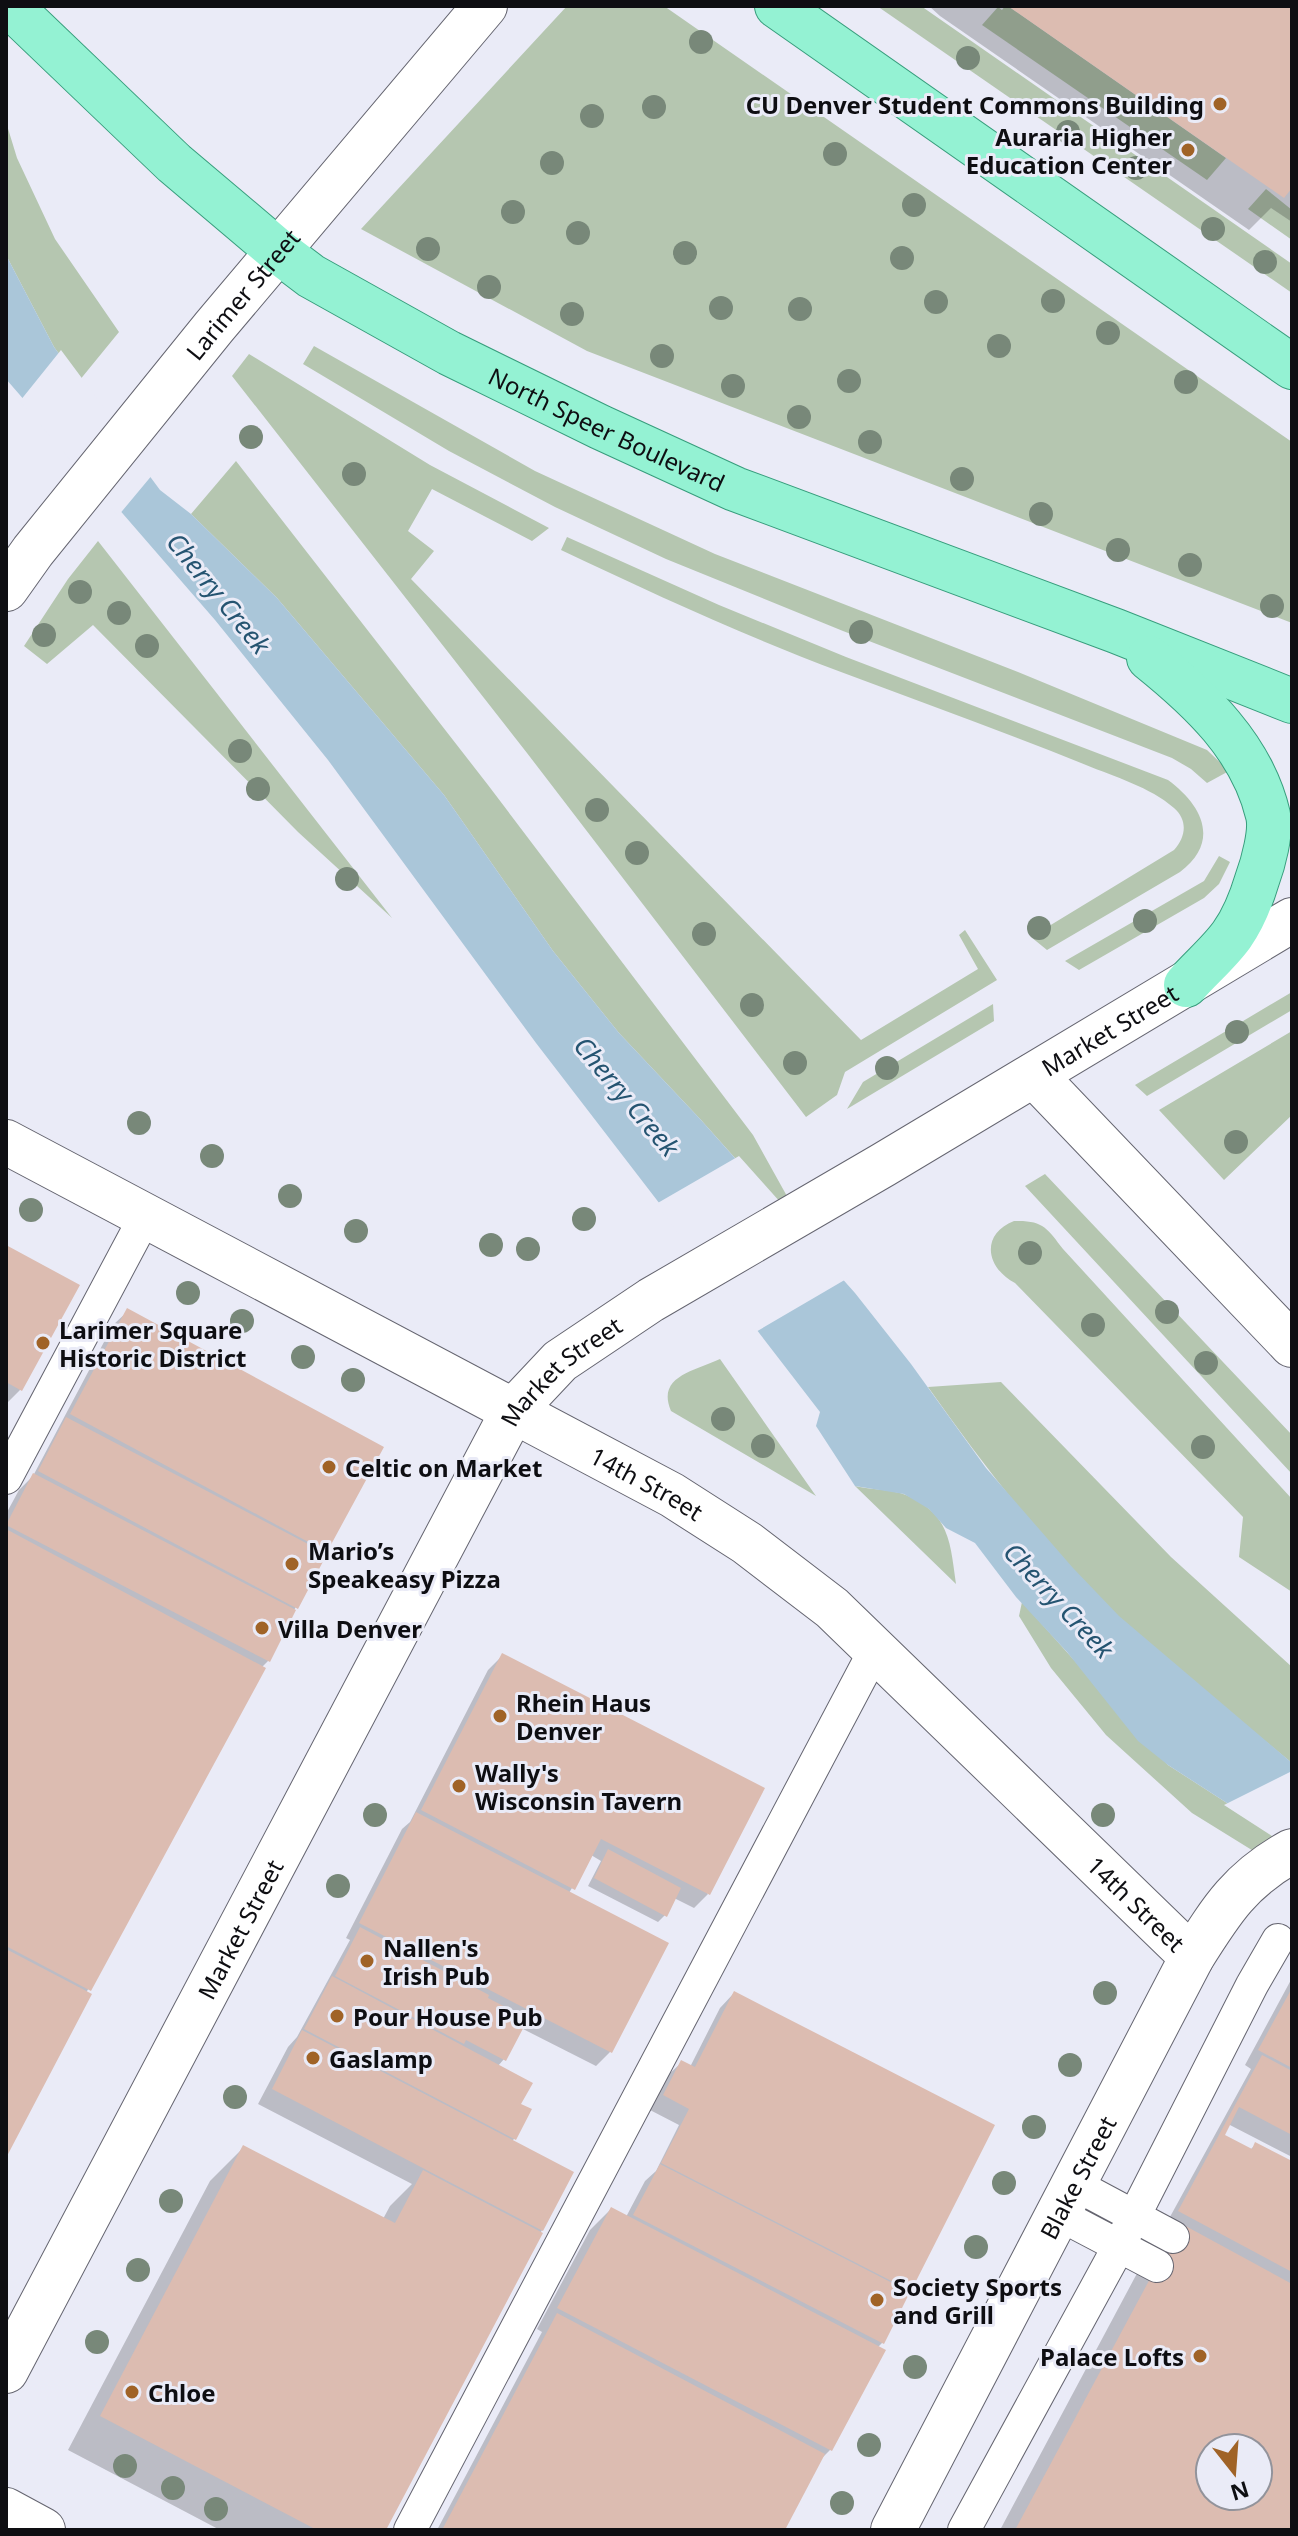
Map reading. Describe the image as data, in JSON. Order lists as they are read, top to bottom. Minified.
{"streets":{"main road":["Larimer Street","North Speer Boulevard","Market Street","14th Street","Blake Street"]},"crossings":[["Larimer Street","North Speer Boulevard"],["Market Street","14th Street"],["14th Street","Blake Street"]],"water":["Cherry Creek"],"places":["CU Denver Student Commons Building","Auraria Higher Education Center","Larimer Square Historic District","Celtic on Market","Mario’s Speakeasy Pizza","Villa Denver","Rhein Haus Denver","Wally's Wisconsin Tavern","Nallen's Irish Pub","Pour House Pub","Gaslamp","Society Sports and Grill","Palace Lofts","Chloe"],"north":"bottom"}
